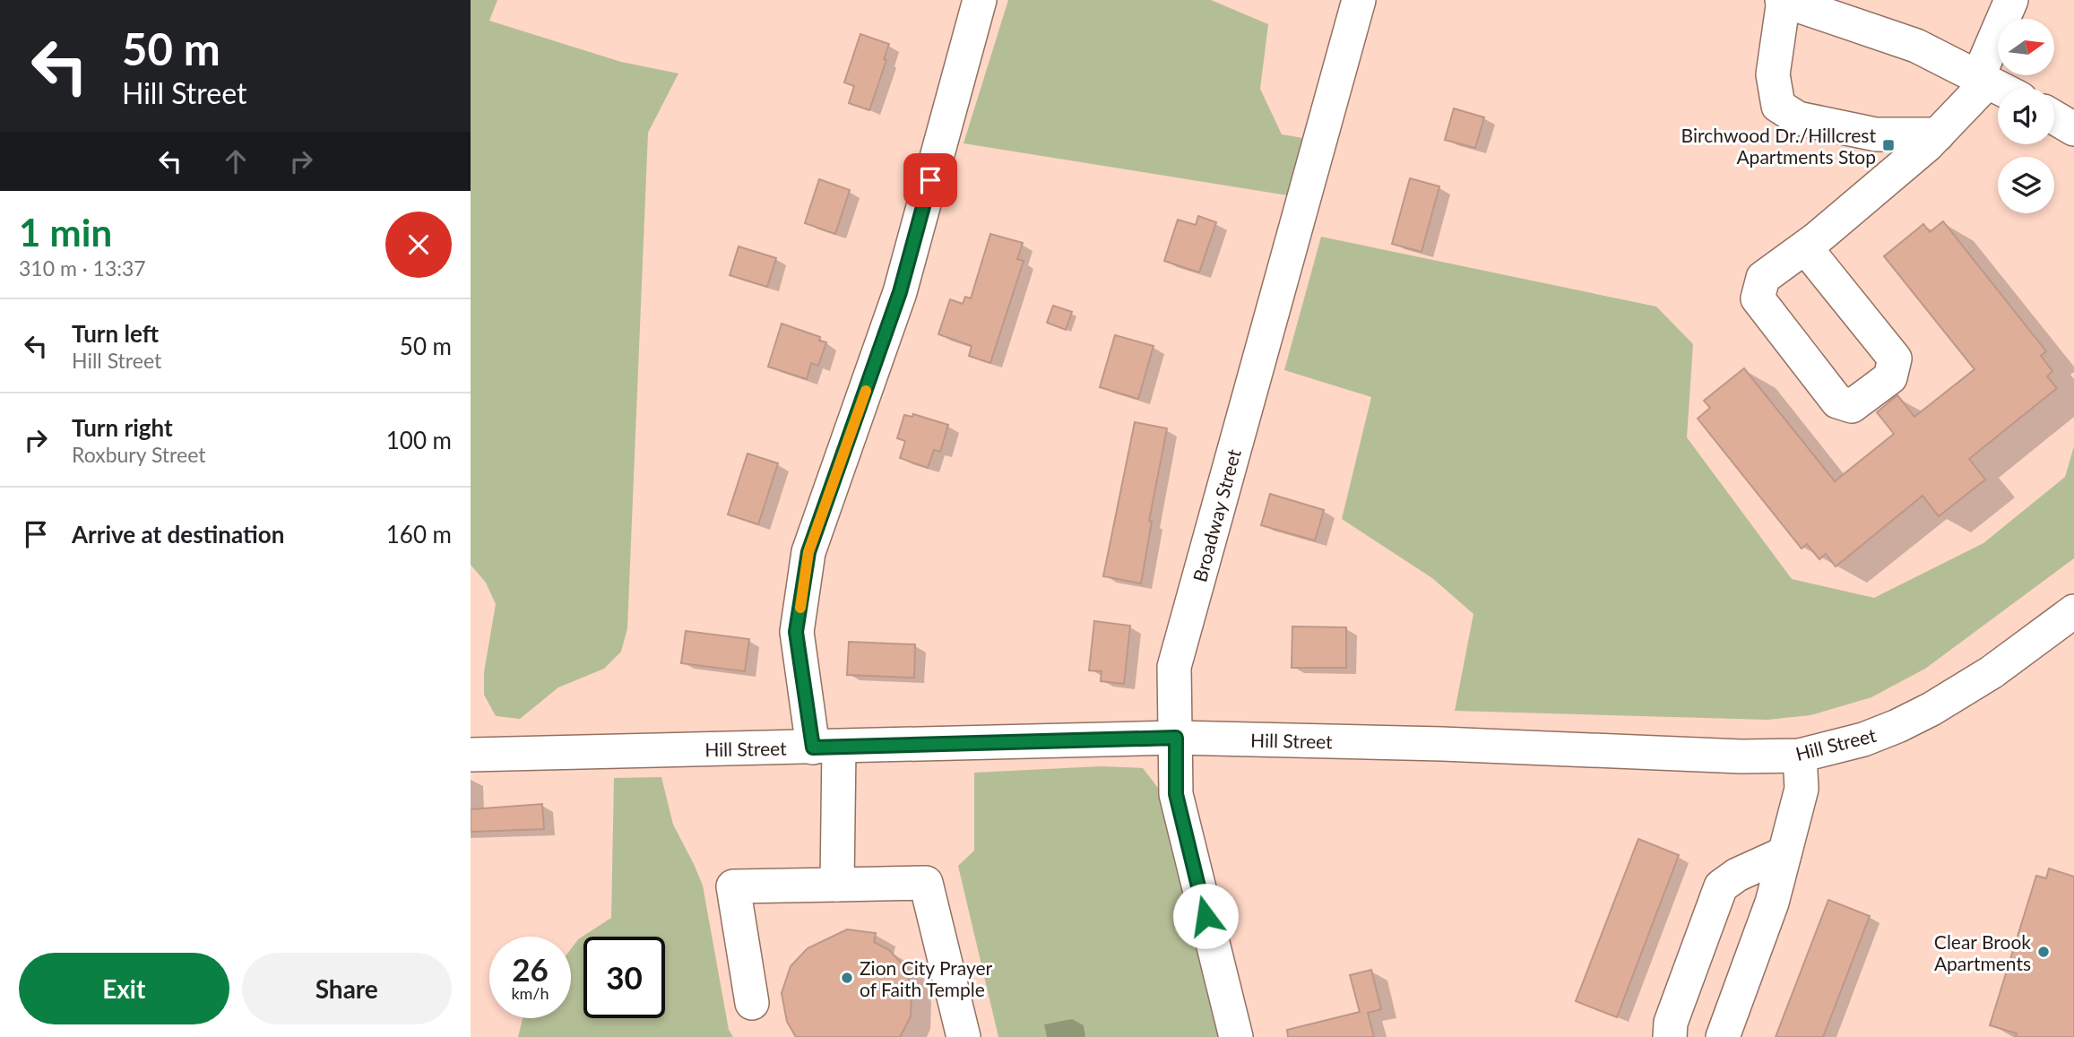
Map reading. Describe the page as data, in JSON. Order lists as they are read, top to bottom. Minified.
{"streets":{"street":["Broadway Street","Hill Street"]},"crossings":[["Broadway Street","Hill Street"]],"places":{"transit":["Birchwood Dr./Hillcrest Apartments Stop"],"other":["Clear Brook Apartments","Zion City Prayer of Faith Temple"]},"north":"right","page":{"turn":["50 m","Hill Street"],"heading":["1 min","310 m · 13:37"],"list":[{"name":"Turn left","note":"Hill Street","value":"50 m"},{"name":"Turn right","note":"Roxbury Street","value":"100 m"},{"name":"Arrive at destination","value":"160 m"}],"speed":"26 km/h","limit":"30","buttons":["Exit","Share"]}}
